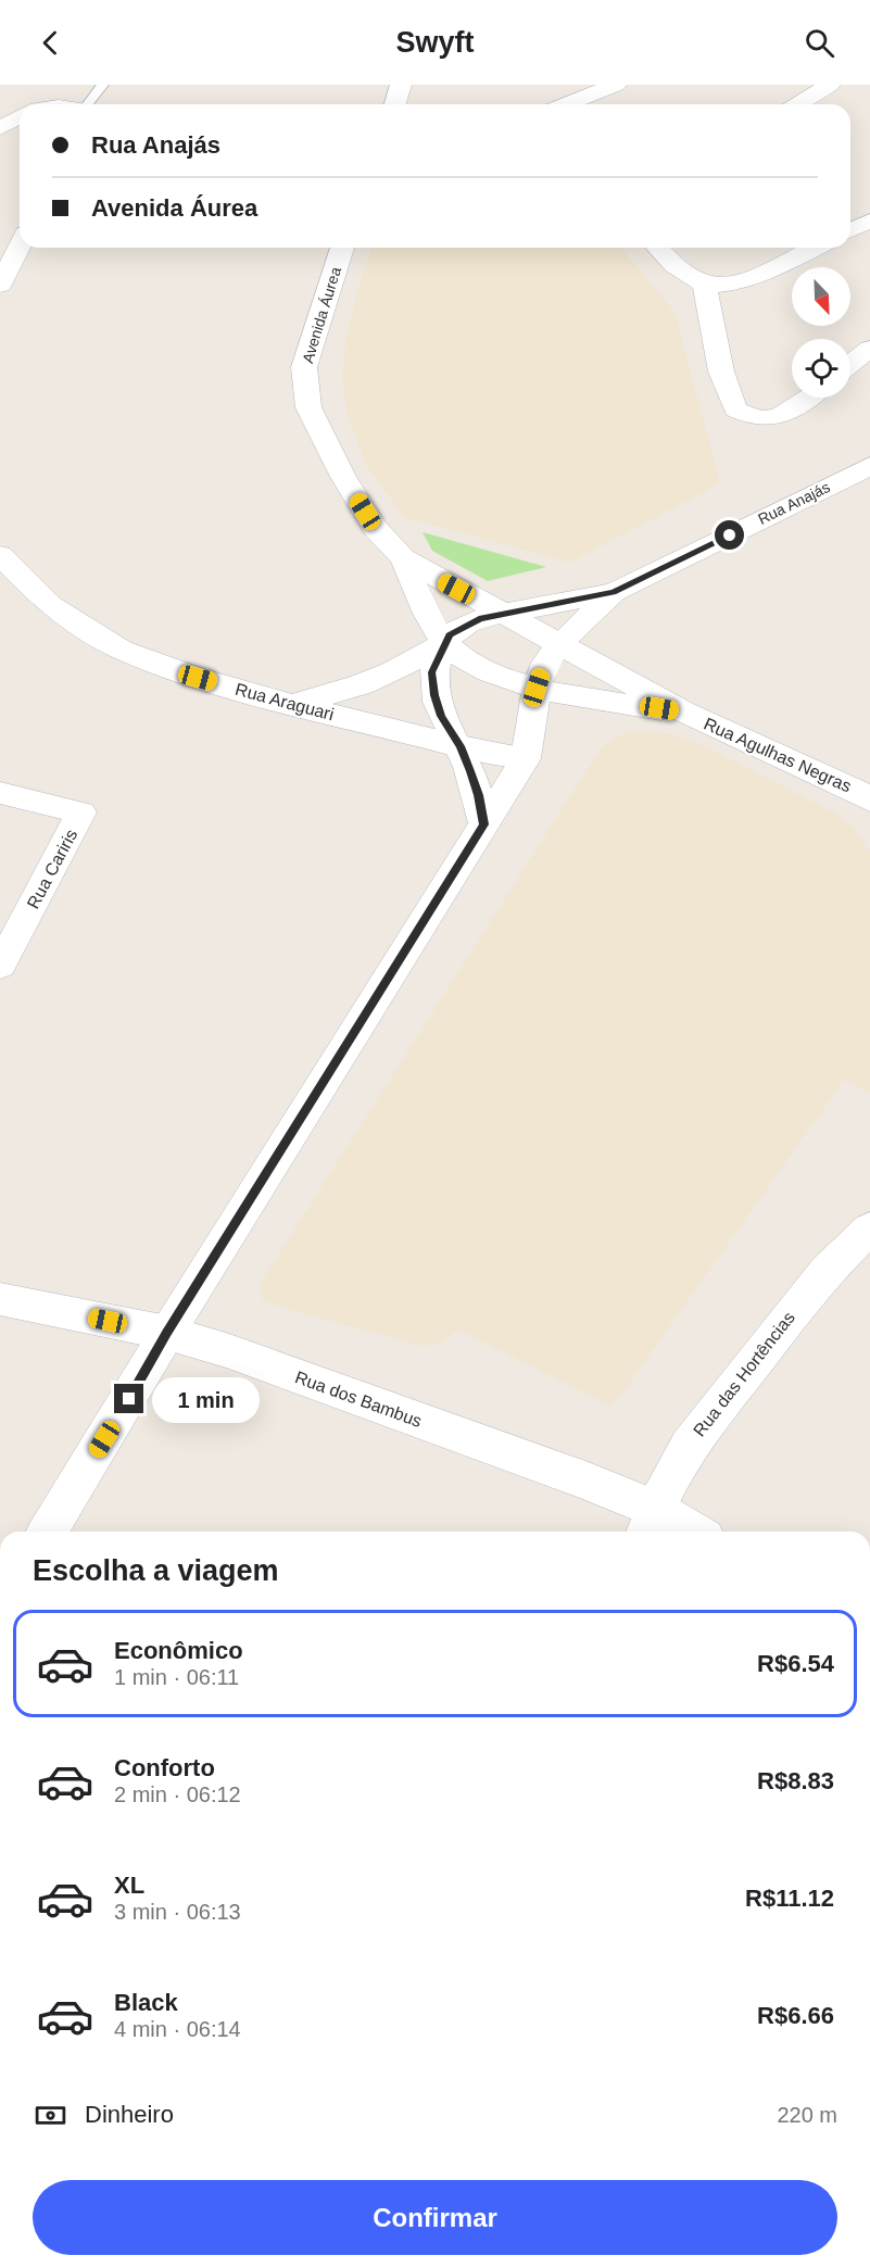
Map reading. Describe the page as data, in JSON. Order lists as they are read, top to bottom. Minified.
{"streets":{"street":["Avenida Áurea","Rua Anajás","Rua Araguari","Rua Agulhas Negras","Rua Cariris","Rua das Hortências","Rua dos Bambus"]},"crossings":[["Avenida Áurea","Rua Anajás"],["Avenida Áurea","Rua Agulhas Negras"],["Rua Anajás","Rua Agulhas Negras"],["Rua das Hortências","Rua dos Bambus"]],"north":"bottom right","page":{"header":"Swyft","banner":["Rua Anajás","Avenida Áurea"],"bubble":"1 min","heading":"Escolha a viagem","list":[{"name":"Econômico","note":"1 min · 06:11","value":"R$6.54"},{"name":"Conforto","note":"2 min · 06:12","value":"R$8.83"},{"name":"XL","note":"3 min · 06:13","value":"R$11.12"},{"name":"Black","note":"4 min · 06:14","value":"R$6.66"}],"pay":["Dinheiro","220 m"],"buttons":"Confirmar"}}
